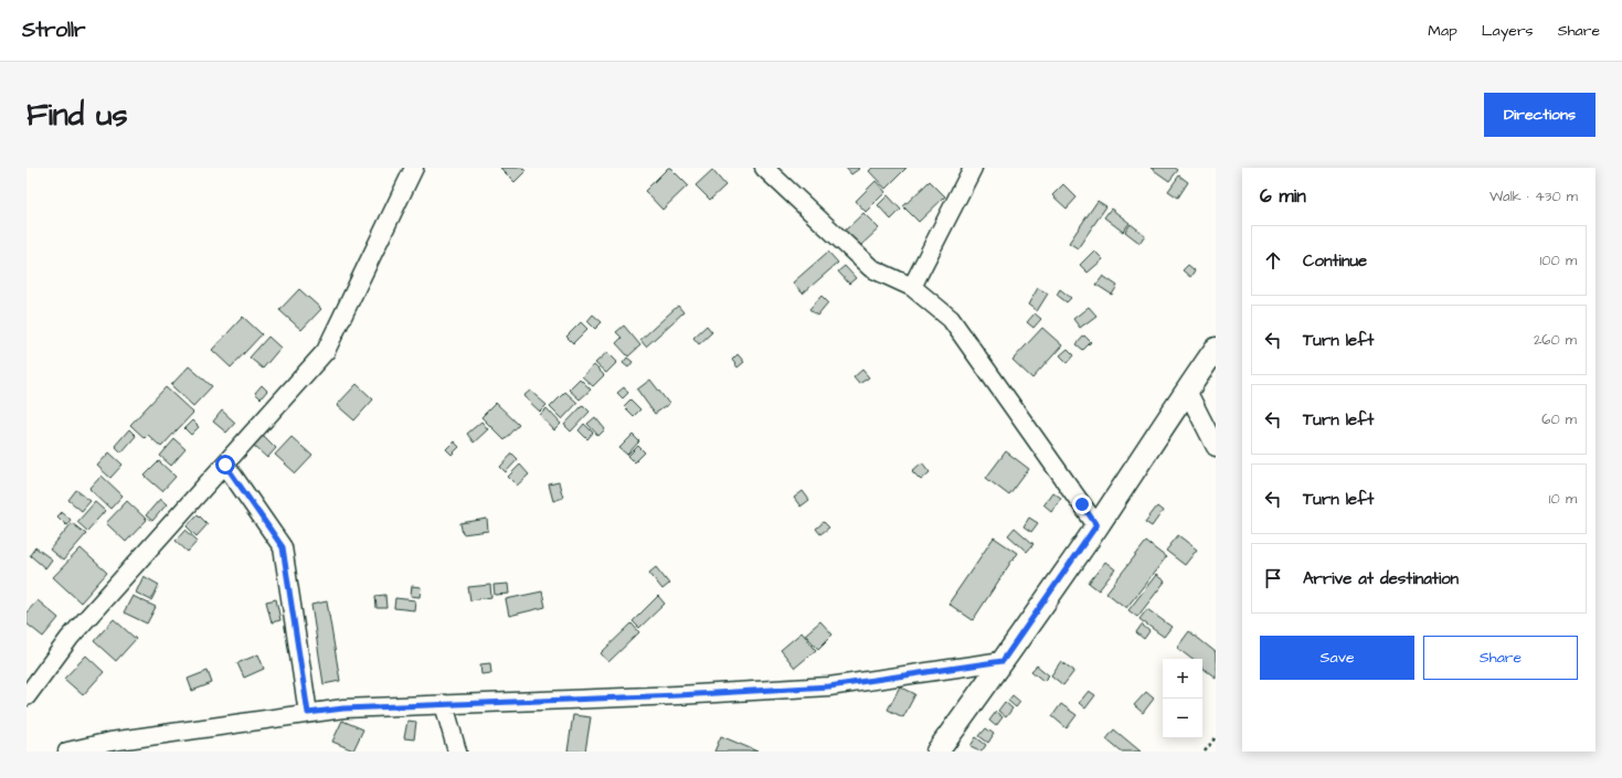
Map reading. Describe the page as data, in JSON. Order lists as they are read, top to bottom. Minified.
{"page":{"header":"Strollr","nav":["Map","Layers","Share"],"buttons":["Directions",["Save","Share"]],"title":"Find us","heading":["6 min","Walk · 430 m"],"list":[["Continue","100 m"],["Turn left","260 m"],["Turn left","60 m"],["Turn left","10 m"],"Arrive at destination"],"map_buttons":["+","−"]}}
